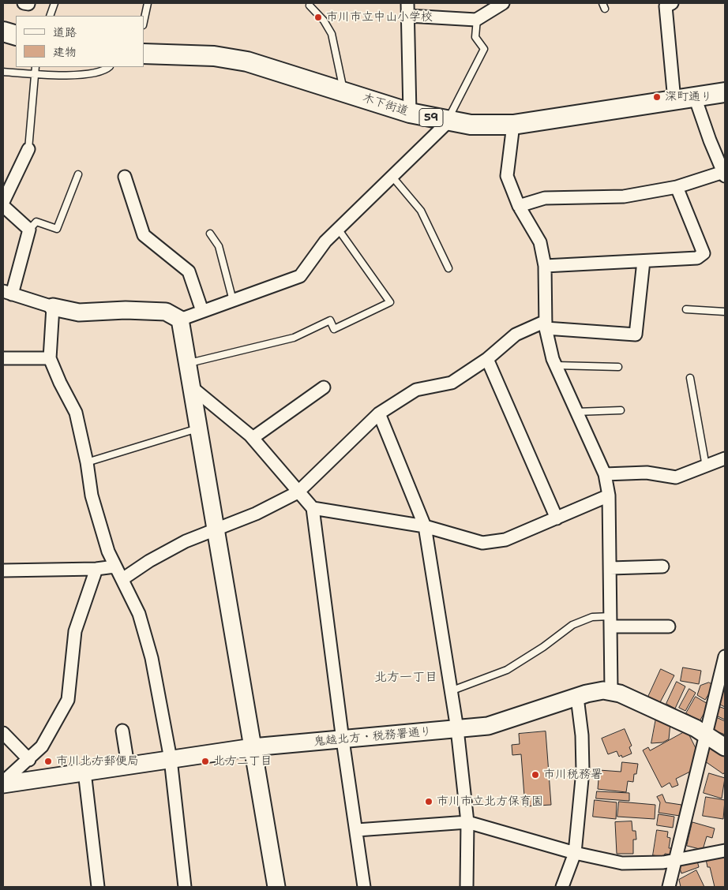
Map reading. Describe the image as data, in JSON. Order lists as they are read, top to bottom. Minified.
{"streets":{"main road":["木下街道","59"],"street":["鬼越北方・税務署通り"]},"districts":["北方一丁目"],"places":["市川市立中山小学校","深町通り","市川北方郵便局","北方二丁目","市川税務署","市川市立北方保育園"],"legend":["道路","建物"]}
